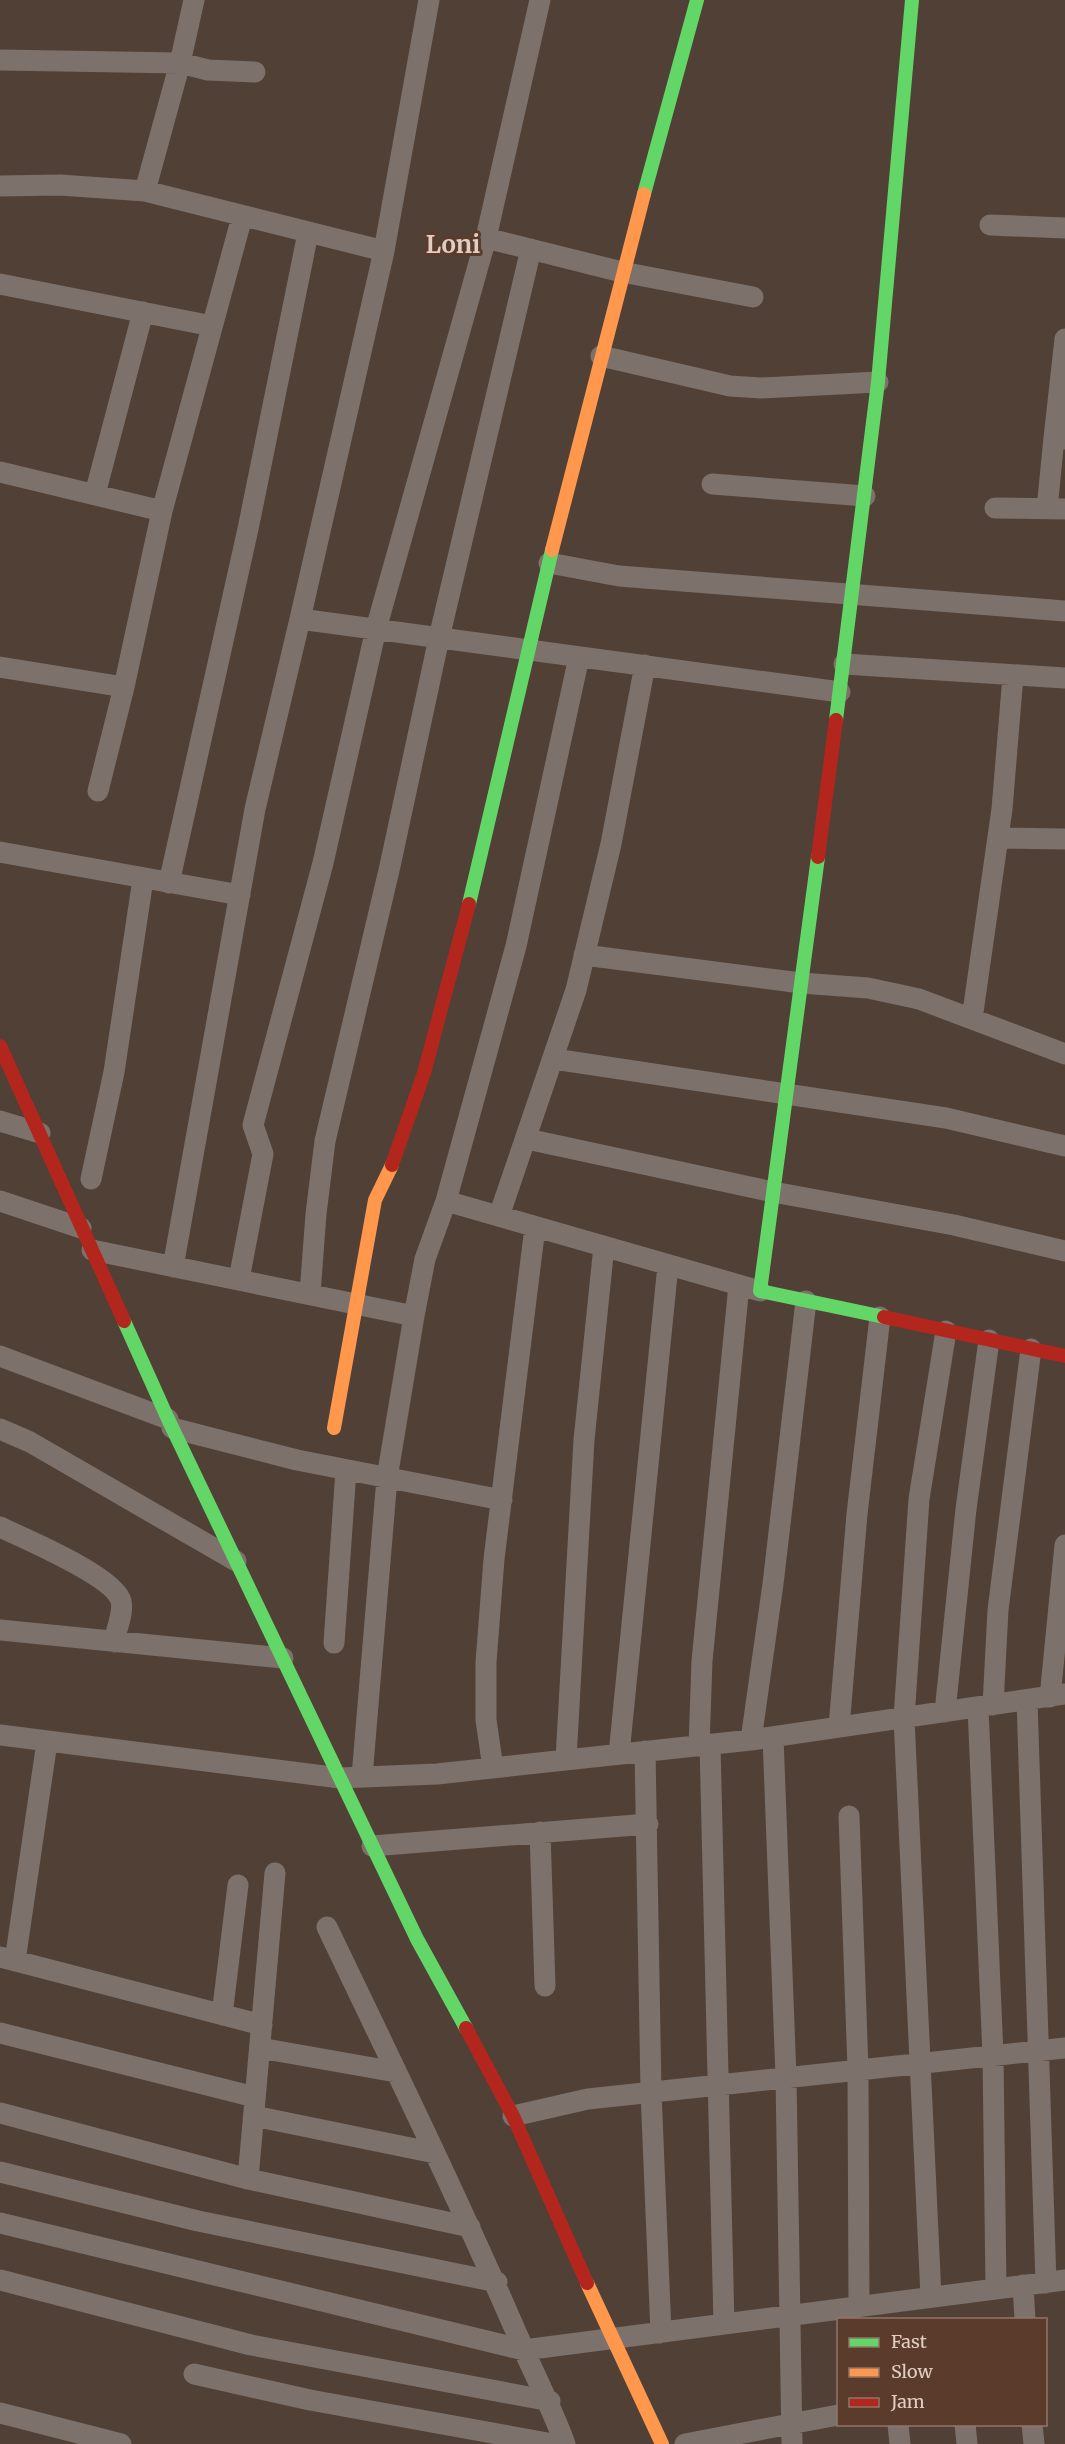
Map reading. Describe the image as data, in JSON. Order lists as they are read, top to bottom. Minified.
{"districts":["Loni"],"legend":["Fast","Slow","Jam"]}
